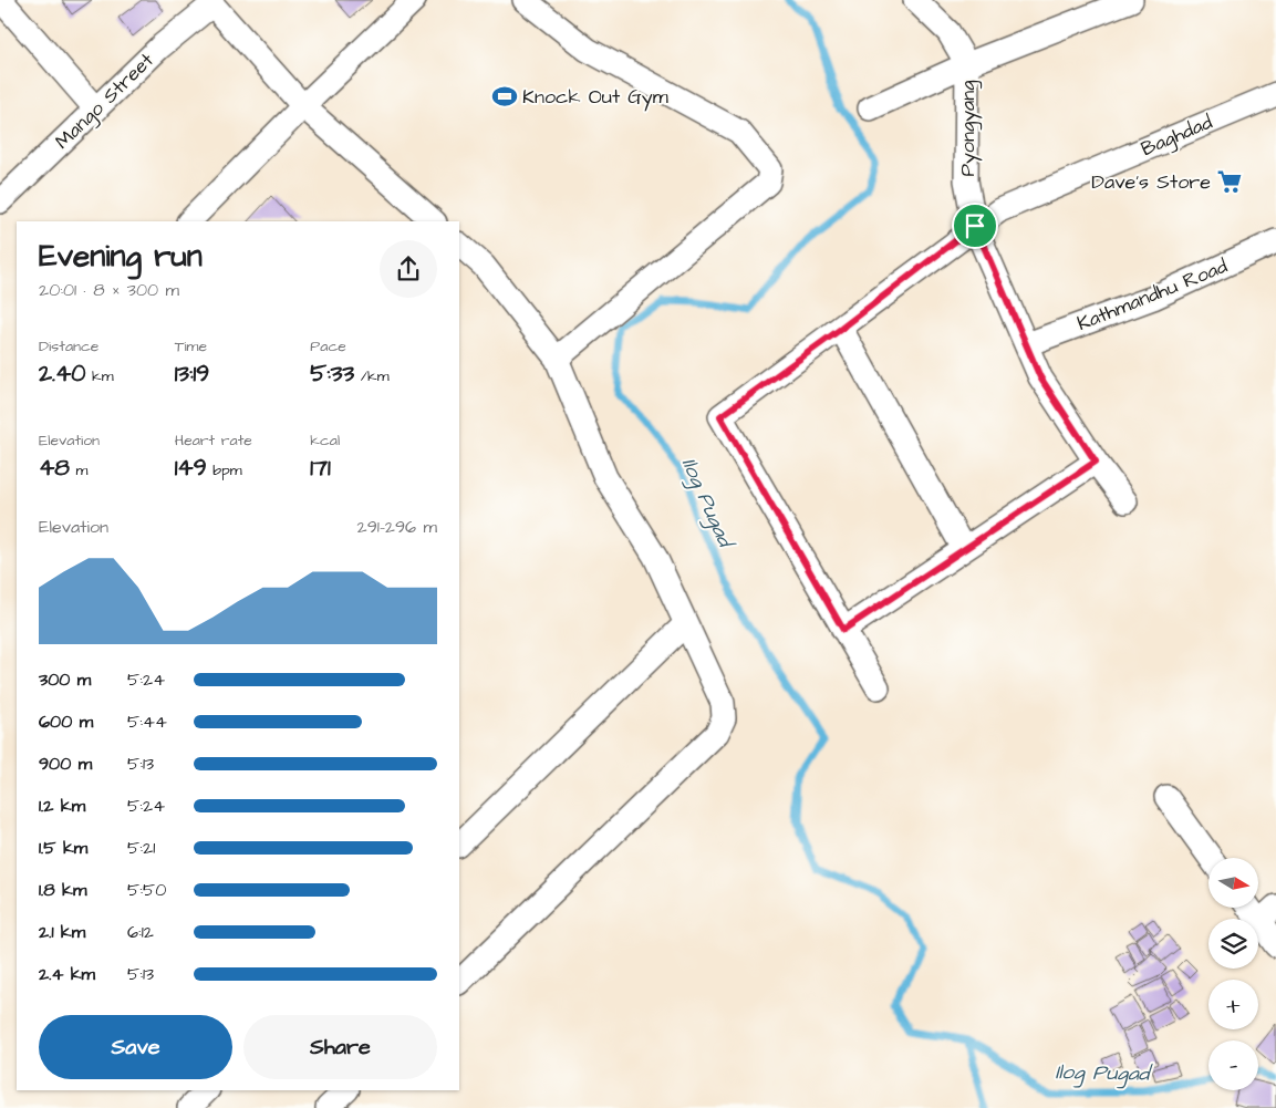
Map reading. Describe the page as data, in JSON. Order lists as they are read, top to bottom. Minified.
{"streets":{"street":["Mango Street","Pyongyang","Baghdad","Kathmandhu Road"]},"crossings":[["Pyongyang","Baghdad"],["Pyongyang","Kathmandhu Road"]],"water":["Ilog Pugad"],"places":{"sports":["Knock Out Gym"],"supermarket":["Dave's Store"]},"north":"right","page":{"heading":["Evening run","20:01 · 8 × 300 m"],"stats":[["Distance","2.40 km"],["Time","13:19"],["Pace","5:33 /km"],["Elevation","48 m"],["Heart rate","149 bpm"],["kcal","171"]],"chart":["Elevation","291–296 m"],"list":[{"name":"300 m","note":"5:24"},{"name":"600 m","note":"5:44"},{"name":"900 m","note":"5:13"},{"name":"1.2 km","note":"5:24"},{"name":"1.5 km","note":"5:21"},{"name":"1.8 km","note":"5:50"},{"name":"2.1 km","note":"6:12"},{"name":"2.4 km","note":"5:13"}],"map_buttons":["+","−"],"buttons":["Save","Share"]}}
